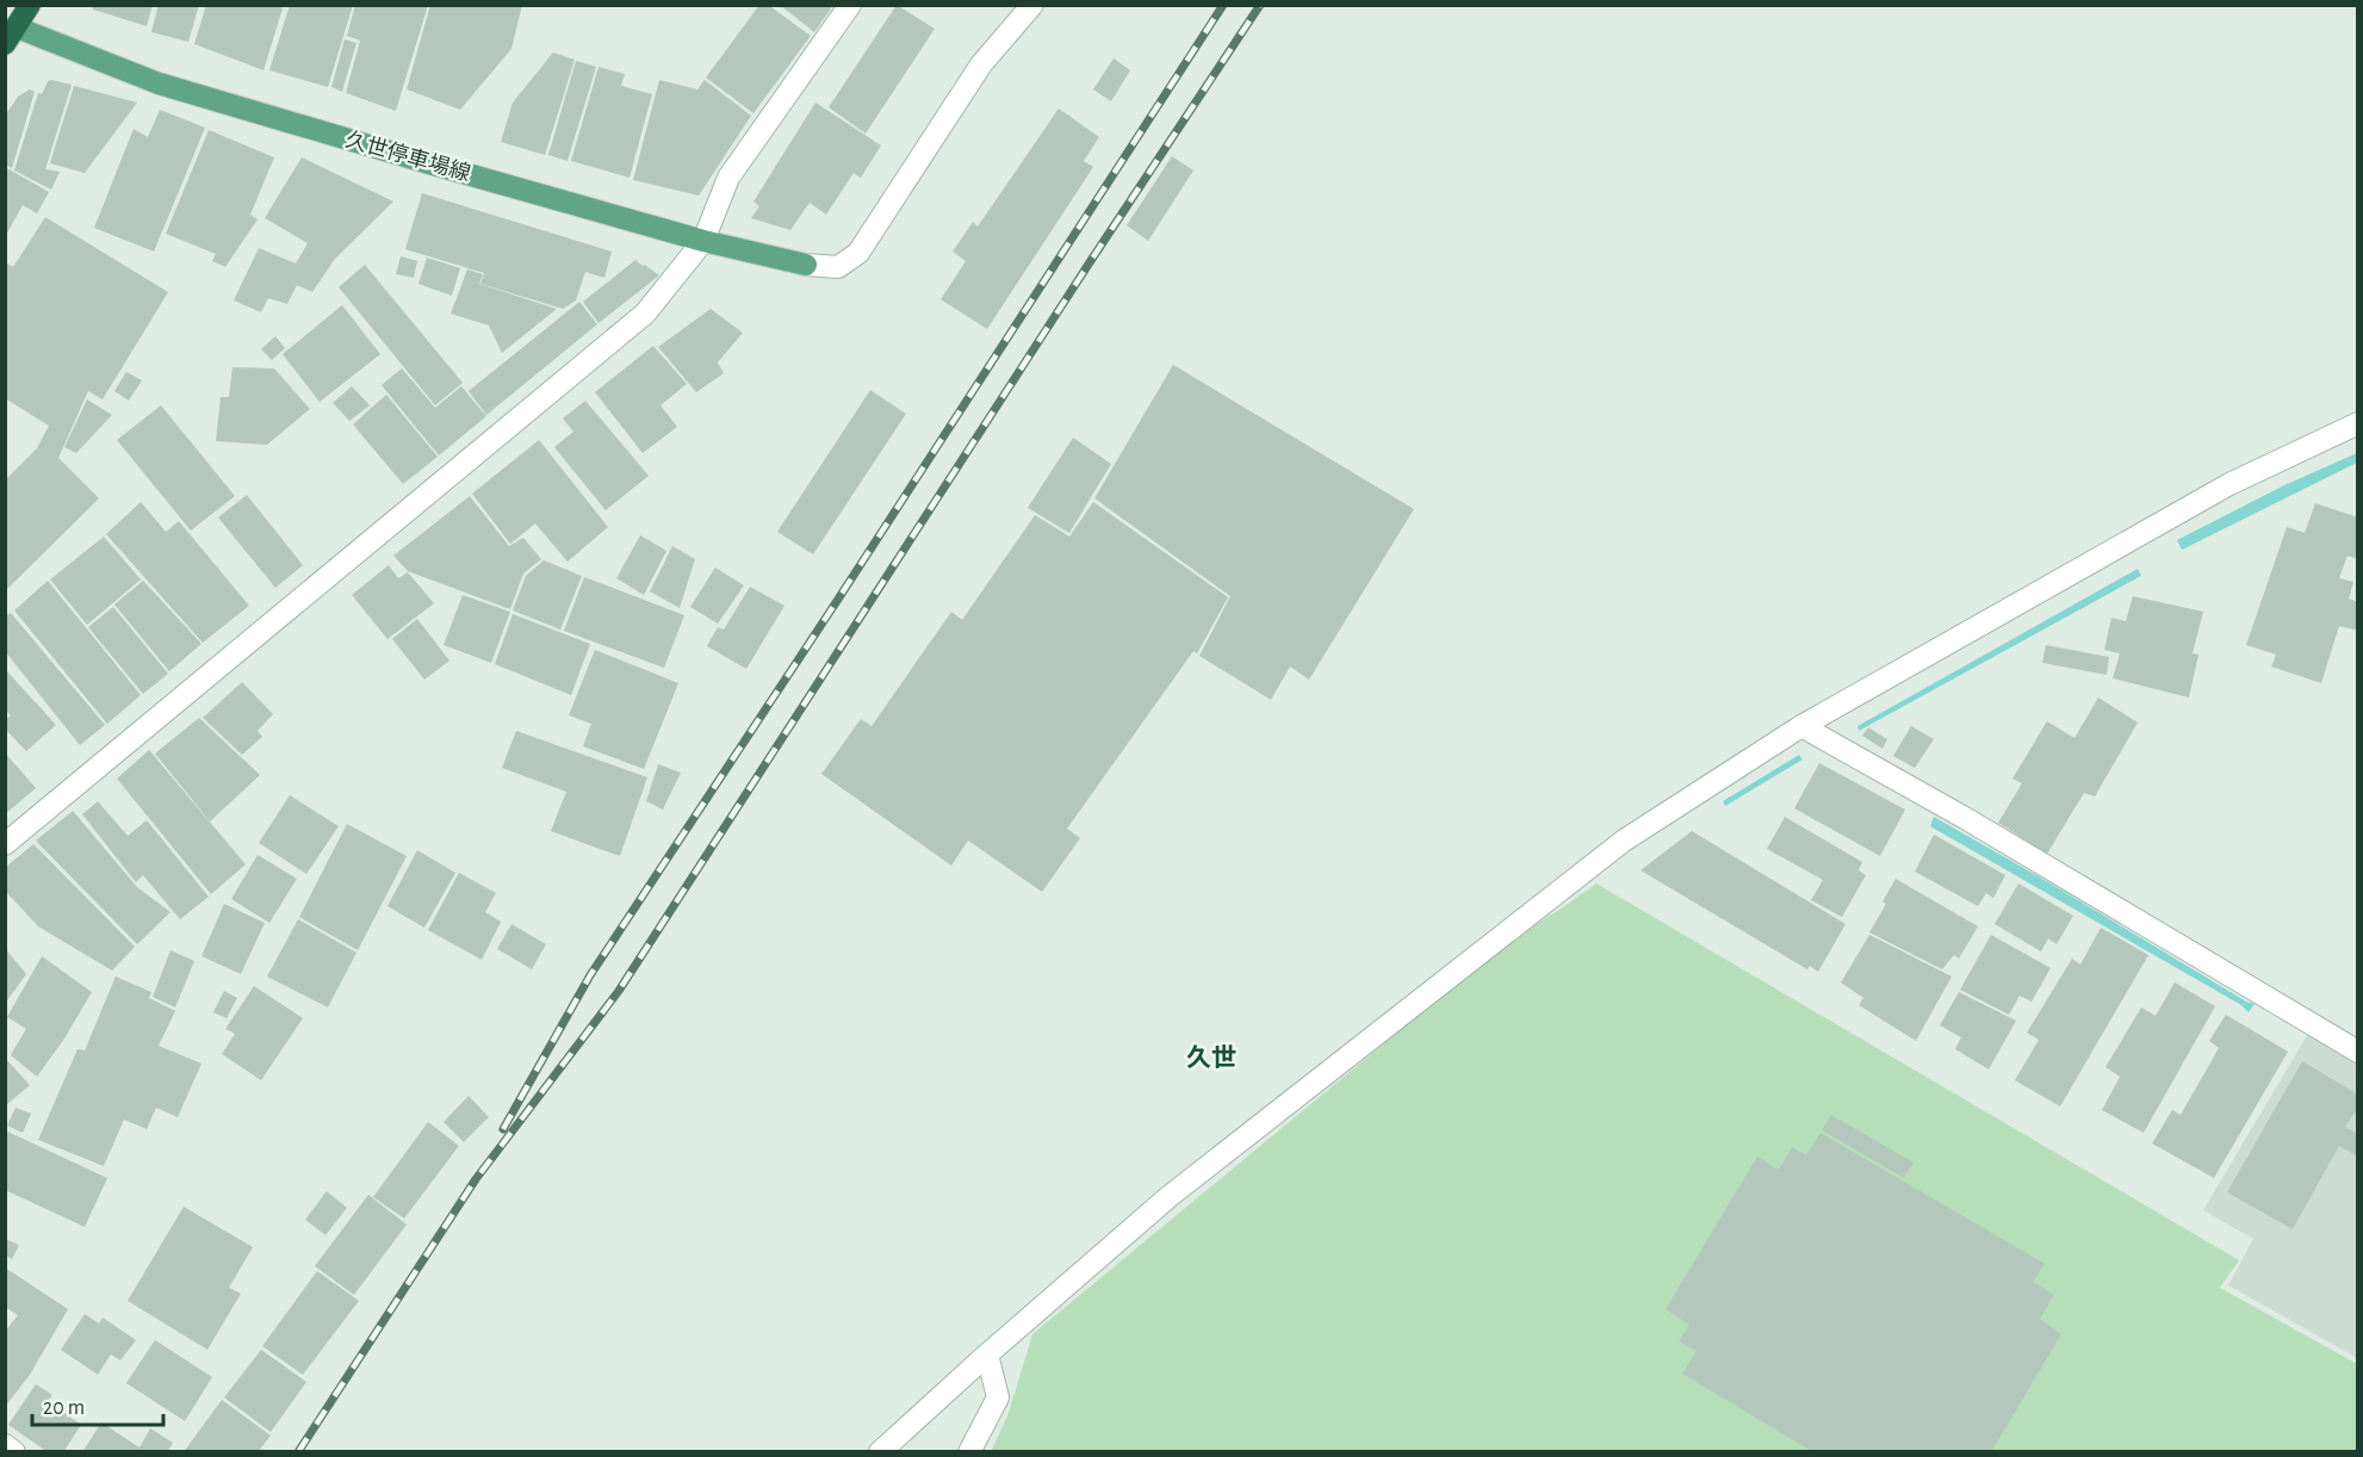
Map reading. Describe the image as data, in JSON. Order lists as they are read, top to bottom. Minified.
{"streets":{"main road":["久世停車場線"]},"districts":["久世"],"scale_bar":"20 m"}
